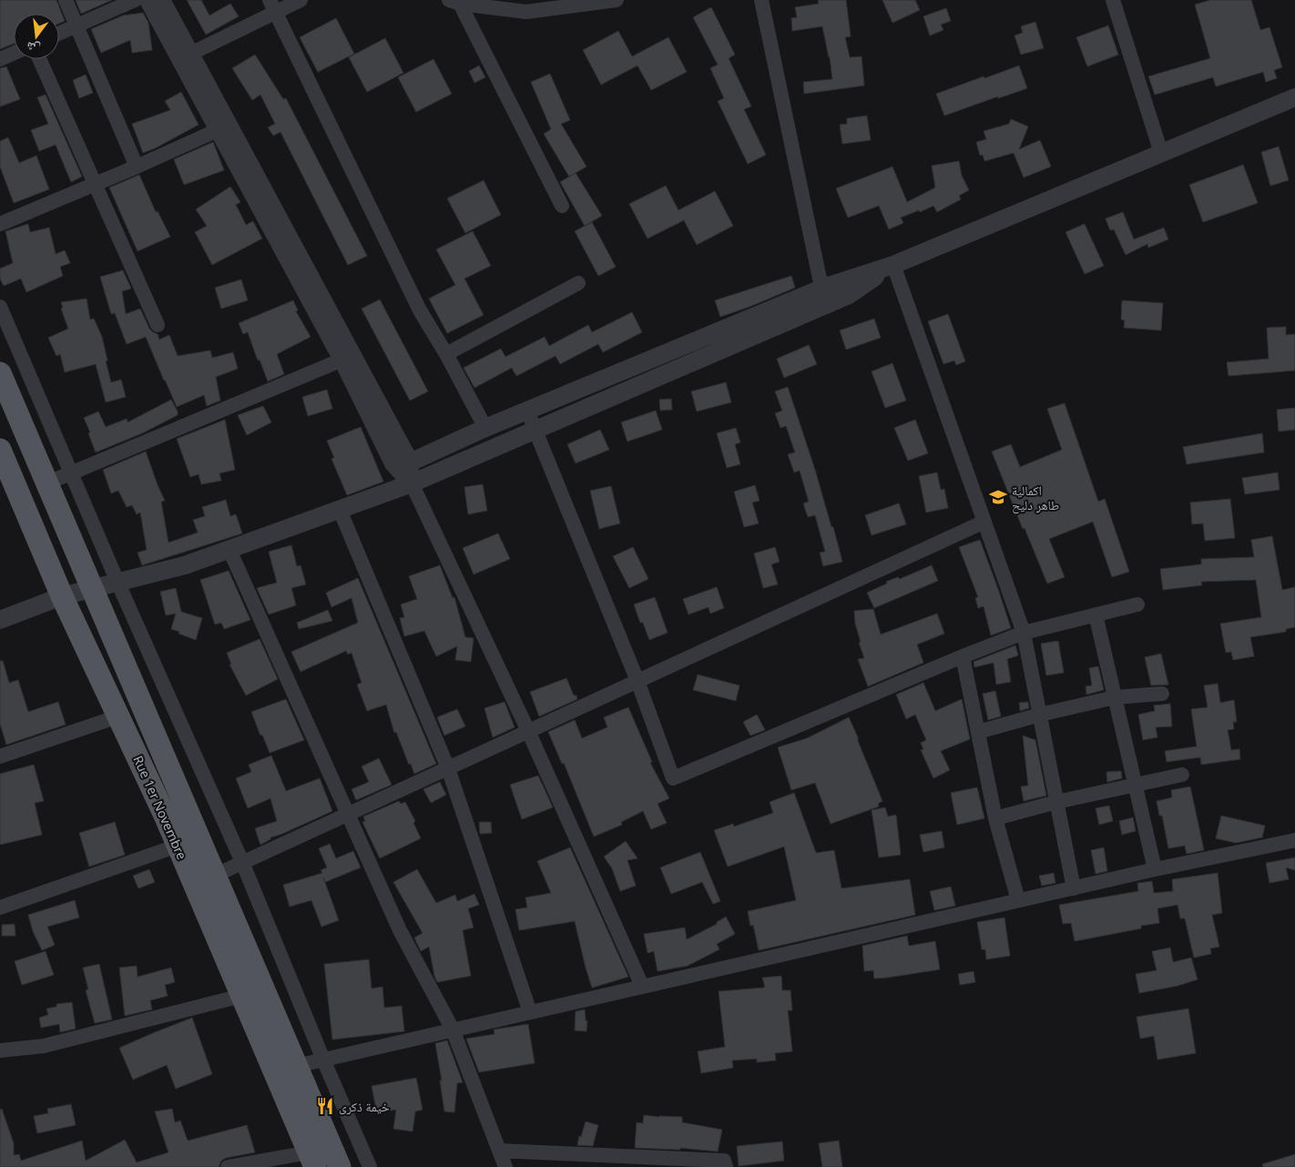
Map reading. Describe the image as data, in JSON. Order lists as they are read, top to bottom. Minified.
{"streets":{"main road":["Rue 1er Novembre"]},"places":{"school or university":["اكمالية طاهر دليح"],"restaurant":["خيمة ذكرى"]},"north":"bottom"}
